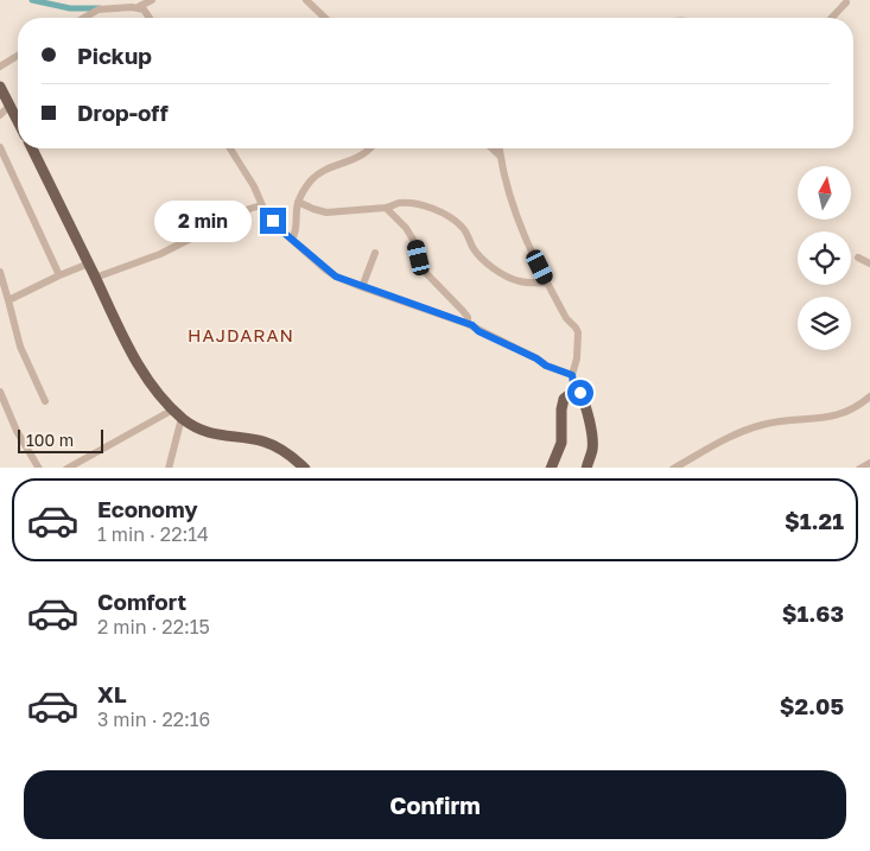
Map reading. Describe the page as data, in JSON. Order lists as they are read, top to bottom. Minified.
{"districts":["HAJDARAN"],"scale_bar":"100 m","north":"top","page":{"banner":["Pickup","Drop-off"],"bubble":"2 min","scale":"100 m","list":[{"name":"Economy","note":"1 min · 22:14","value":"$1.21"},{"name":"Comfort","note":"2 min · 22:15","value":"$1.63"},{"name":"XL","note":"3 min · 22:16","value":"$2.05"}],"buttons":"Confirm"}}
